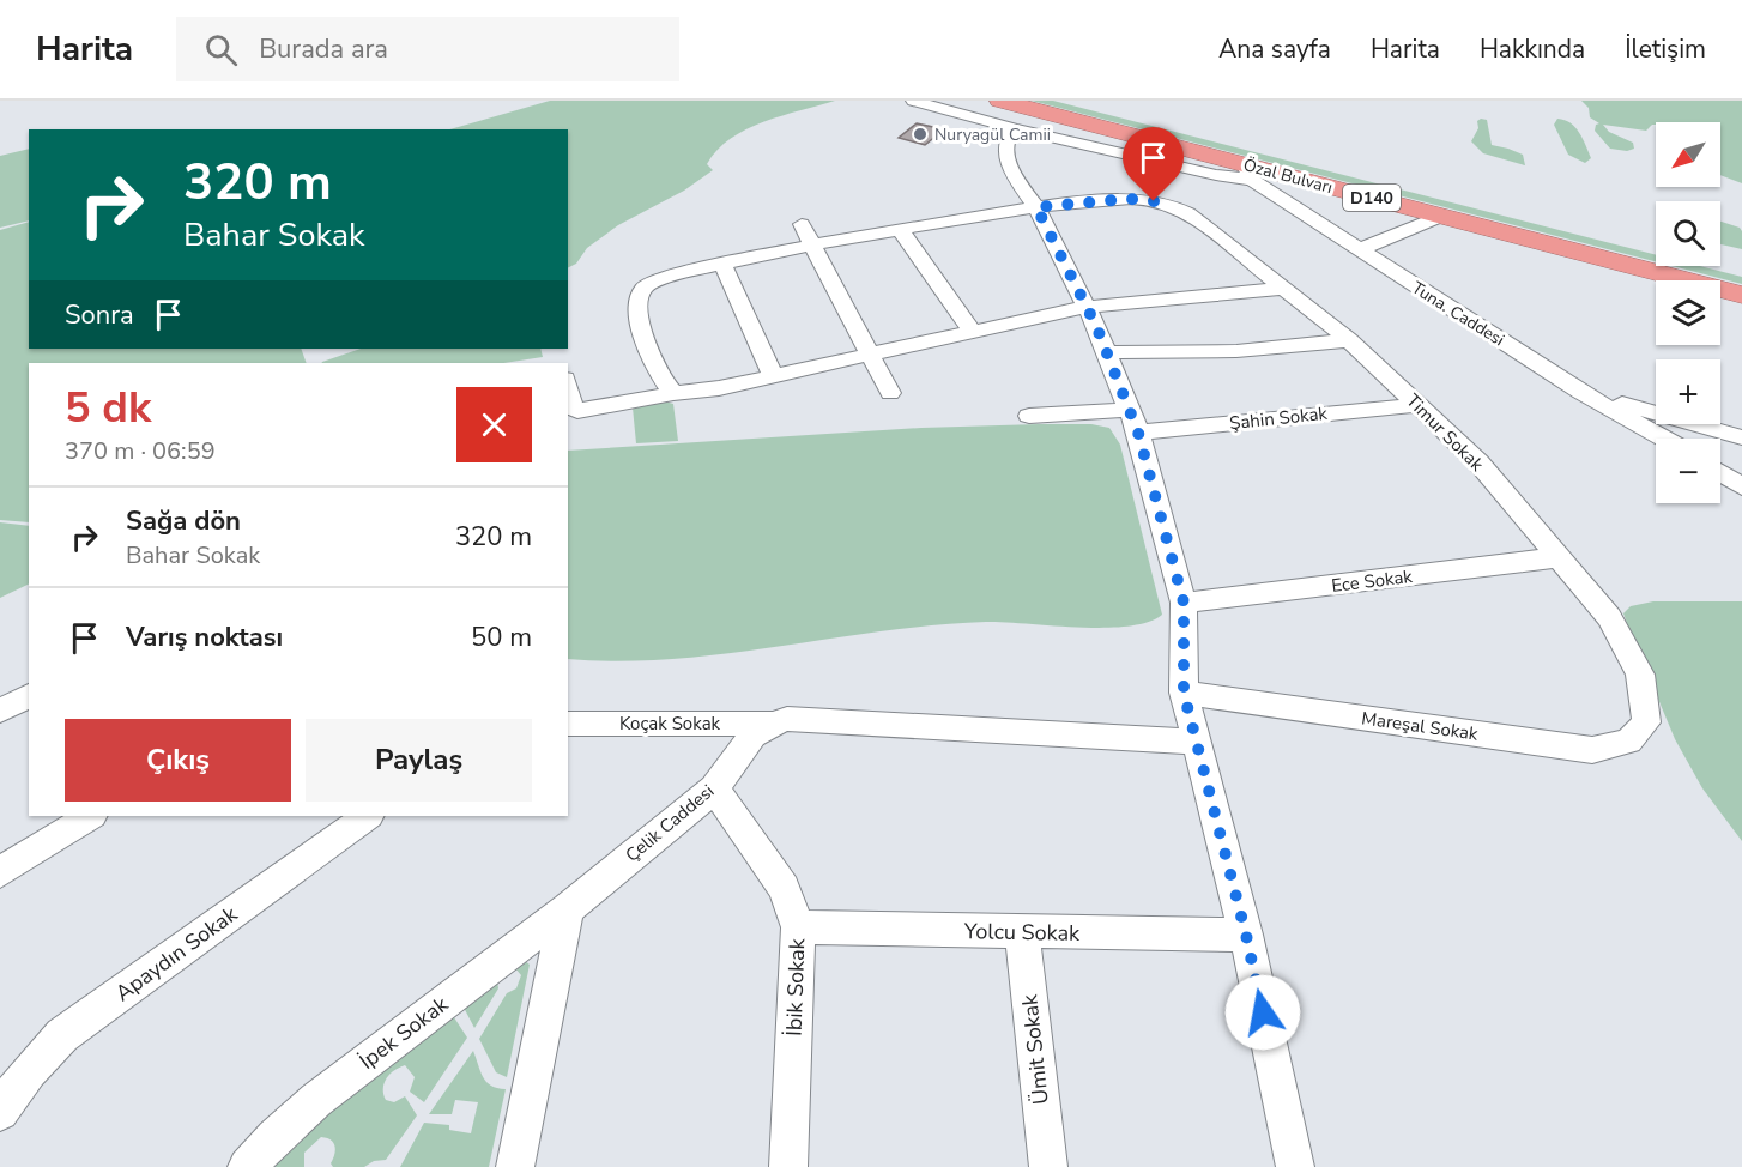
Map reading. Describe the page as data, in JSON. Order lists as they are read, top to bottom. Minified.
{"streets":{"highway":["Özal Bulvarı","D140"],"street":["Tuna. Caddesi","Şahin Sokak","Timur Sokak","Ece Sokak","Koçak Sokak","Mareşal Sokak","Çelik Caddesi","Yolcu Sokak","Apaydın Sokak","İbik Sokak","İpek Sokak","Ümit Sokak"]},"crossings":[["Özal Bulvarı","Tuna. Caddesi"],["Şahin Sokak","Timur Sokak"],["Timur Sokak","Ece Sokak"],["Timur Sokak","Mareşal Sokak"],["Koçak Sokak","Çelik Caddesi"],["Çelik Caddesi","İbik Sokak"],["Çelik Caddesi","İpek Sokak"],["Yolcu Sokak","İbik Sokak"],["Yolcu Sokak","Ümit Sokak"]],"places":["Nuryagül Camii"],"north":"bottom left","page":{"header":"Harita","search":"Burada ara","nav":["Ana sayfa","Harita","Hakkında","İletişim"],"map_buttons":["+","−"],"turn":["320 m","Bahar Sokak"],"then":"Sonra","heading":["5 dk","370 m · 06:59"],"list":[{"name":"Sağa dön","note":"Bahar Sokak","value":"320 m"},{"name":"Varış noktası","value":"50 m"}],"buttons":["Çıkış","Paylaş"]}}
